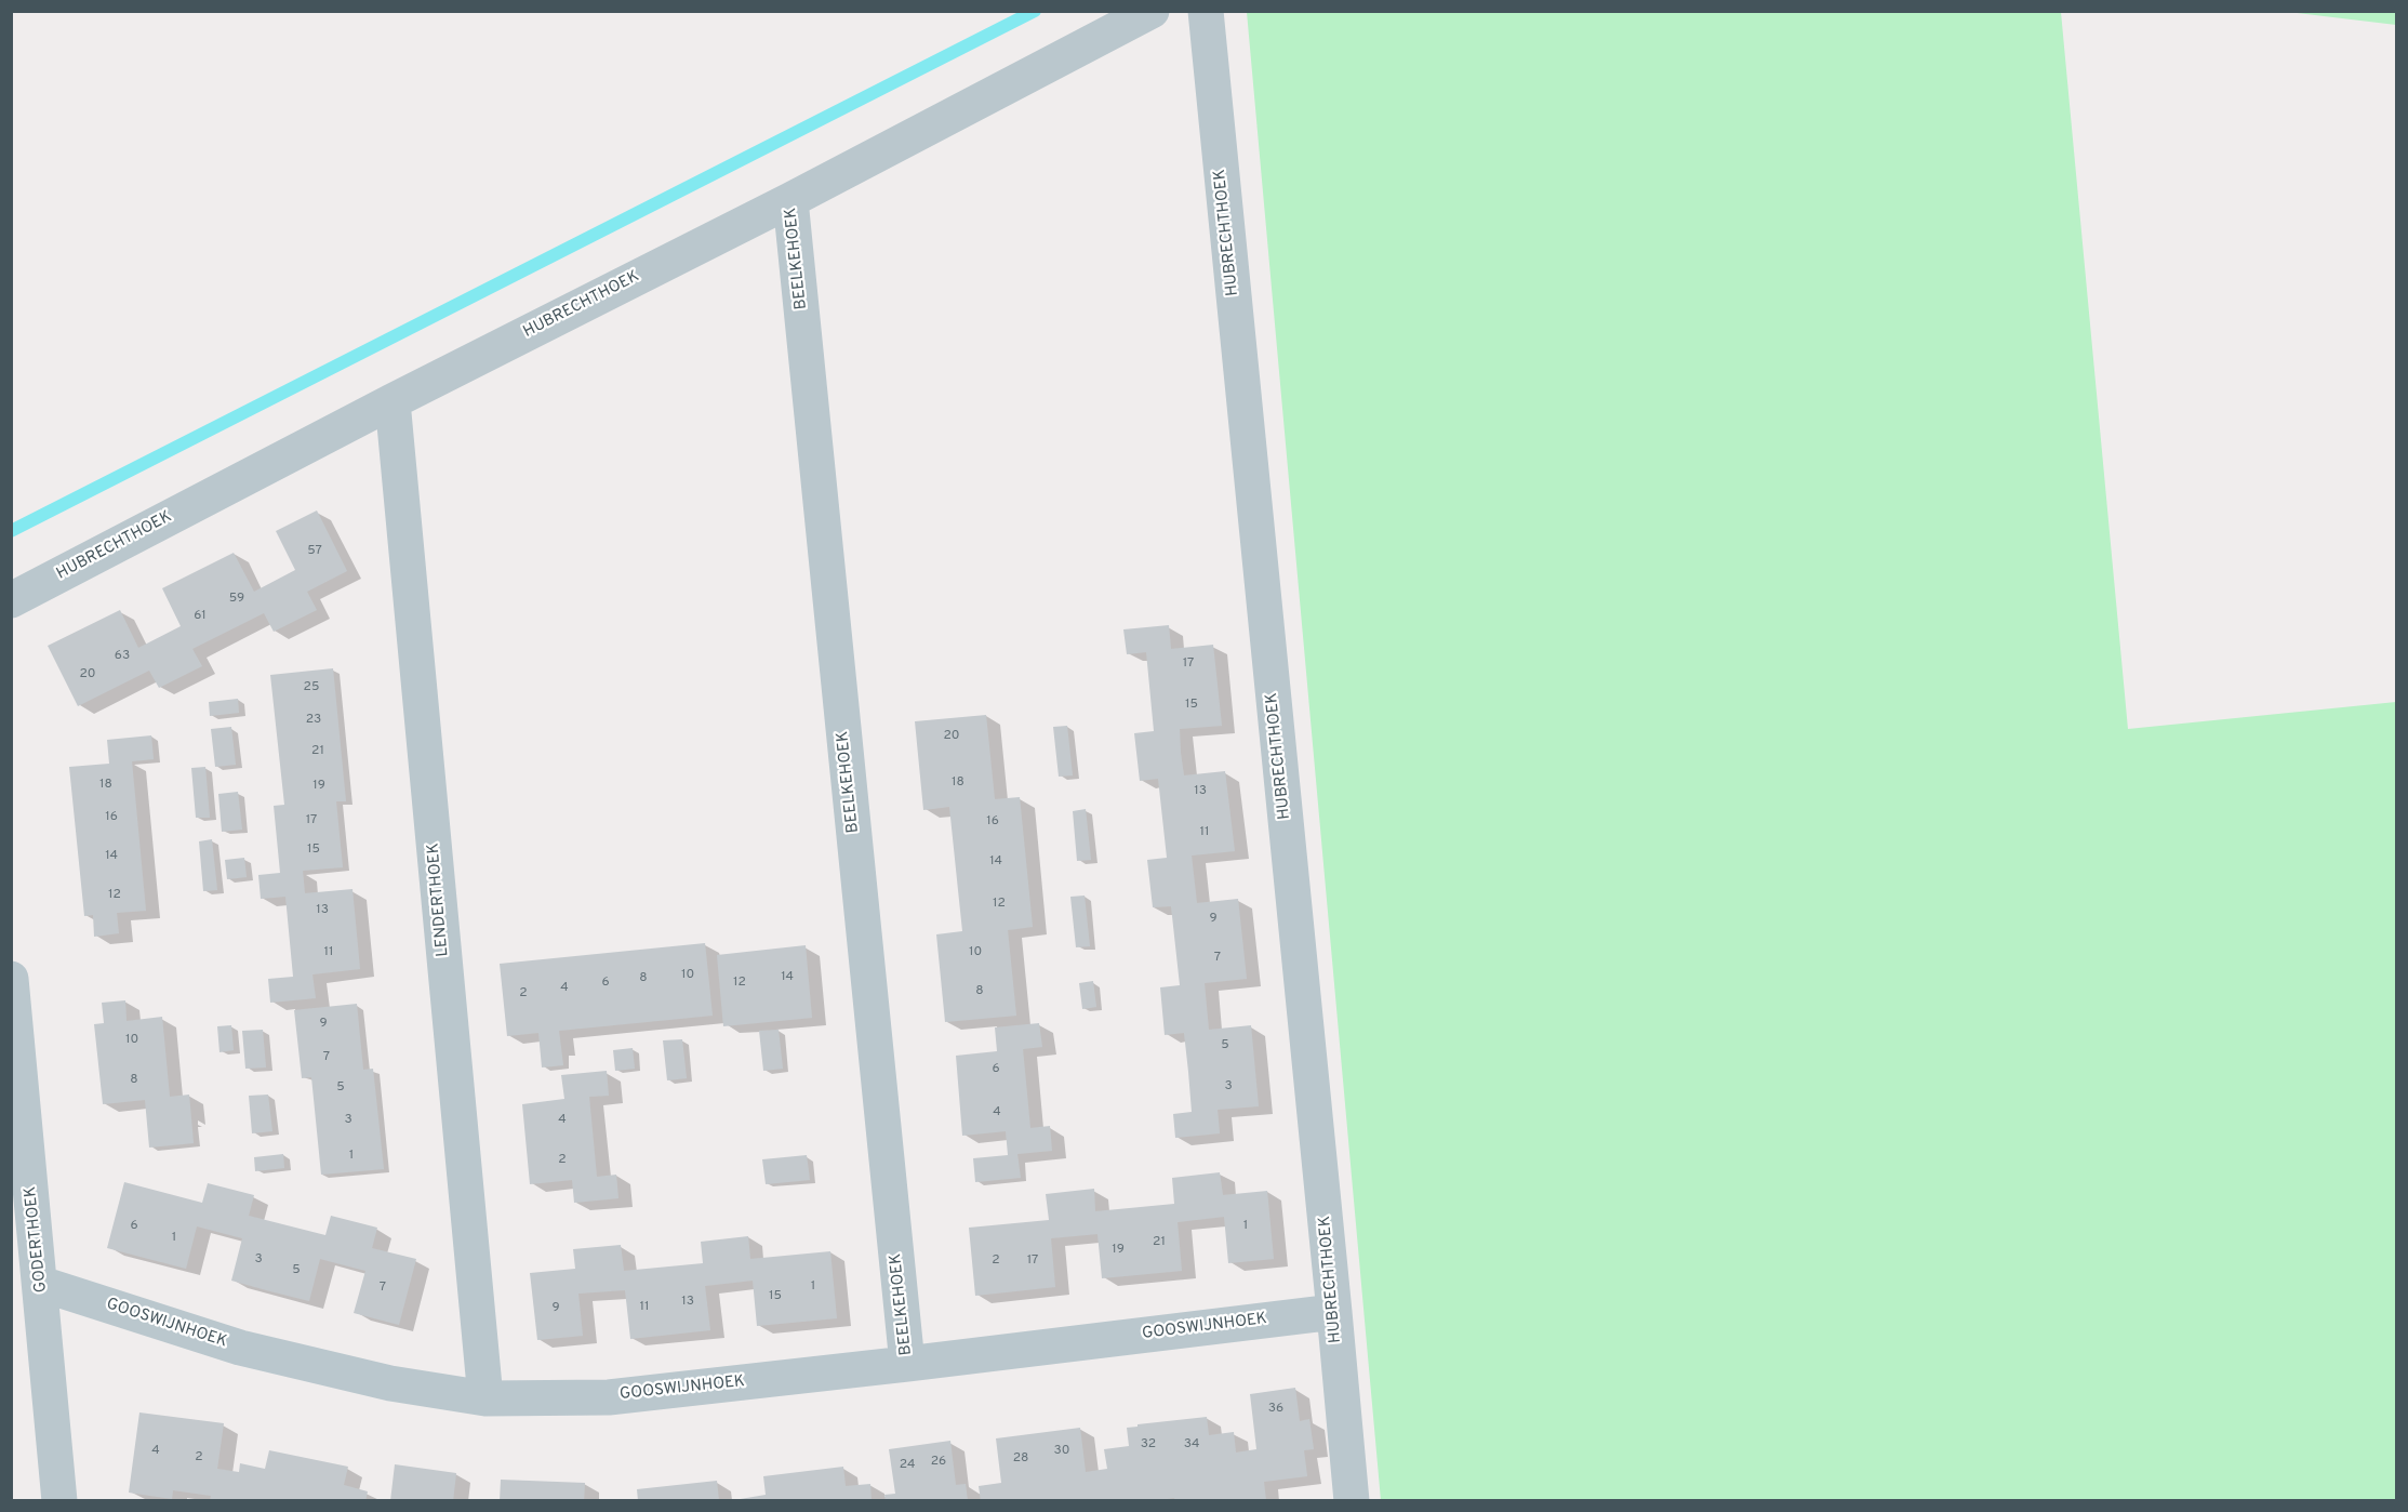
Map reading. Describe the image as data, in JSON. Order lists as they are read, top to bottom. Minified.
{"streets":{"street":["HUBRECHTHOEK","BEELKEHOEK","LENDERTHOEK","GODERTHOEK","GOOSWIJNHOEK"]},"crossings":[["HUBRECHTHOEK","BEELKEHOEK"],["HUBRECHTHOEK","LENDERTHOEK"],["HUBRECHTHOEK","GOOSWIJNHOEK"],["BEELKEHOEK","GOOSWIJNHOEK"],["LENDERTHOEK","GOOSWIJNHOEK"],["GODERTHOEK","GOOSWIJNHOEK"]],"house_numbers":["57","59","61","63","17","20","25","15","23","20","21","18","18","19","13","16","17","16","11","15","14","14","12","12","13","9","11","10","7","10","14","8","6","12","4","8","2","9","10","5","7","6","8","3","5","4","3","4","1","2","6","1","1","21","19","3","2","17","5","1","7","15","13","11","9","36","32","34","4","30","2","28","26","24"]}
